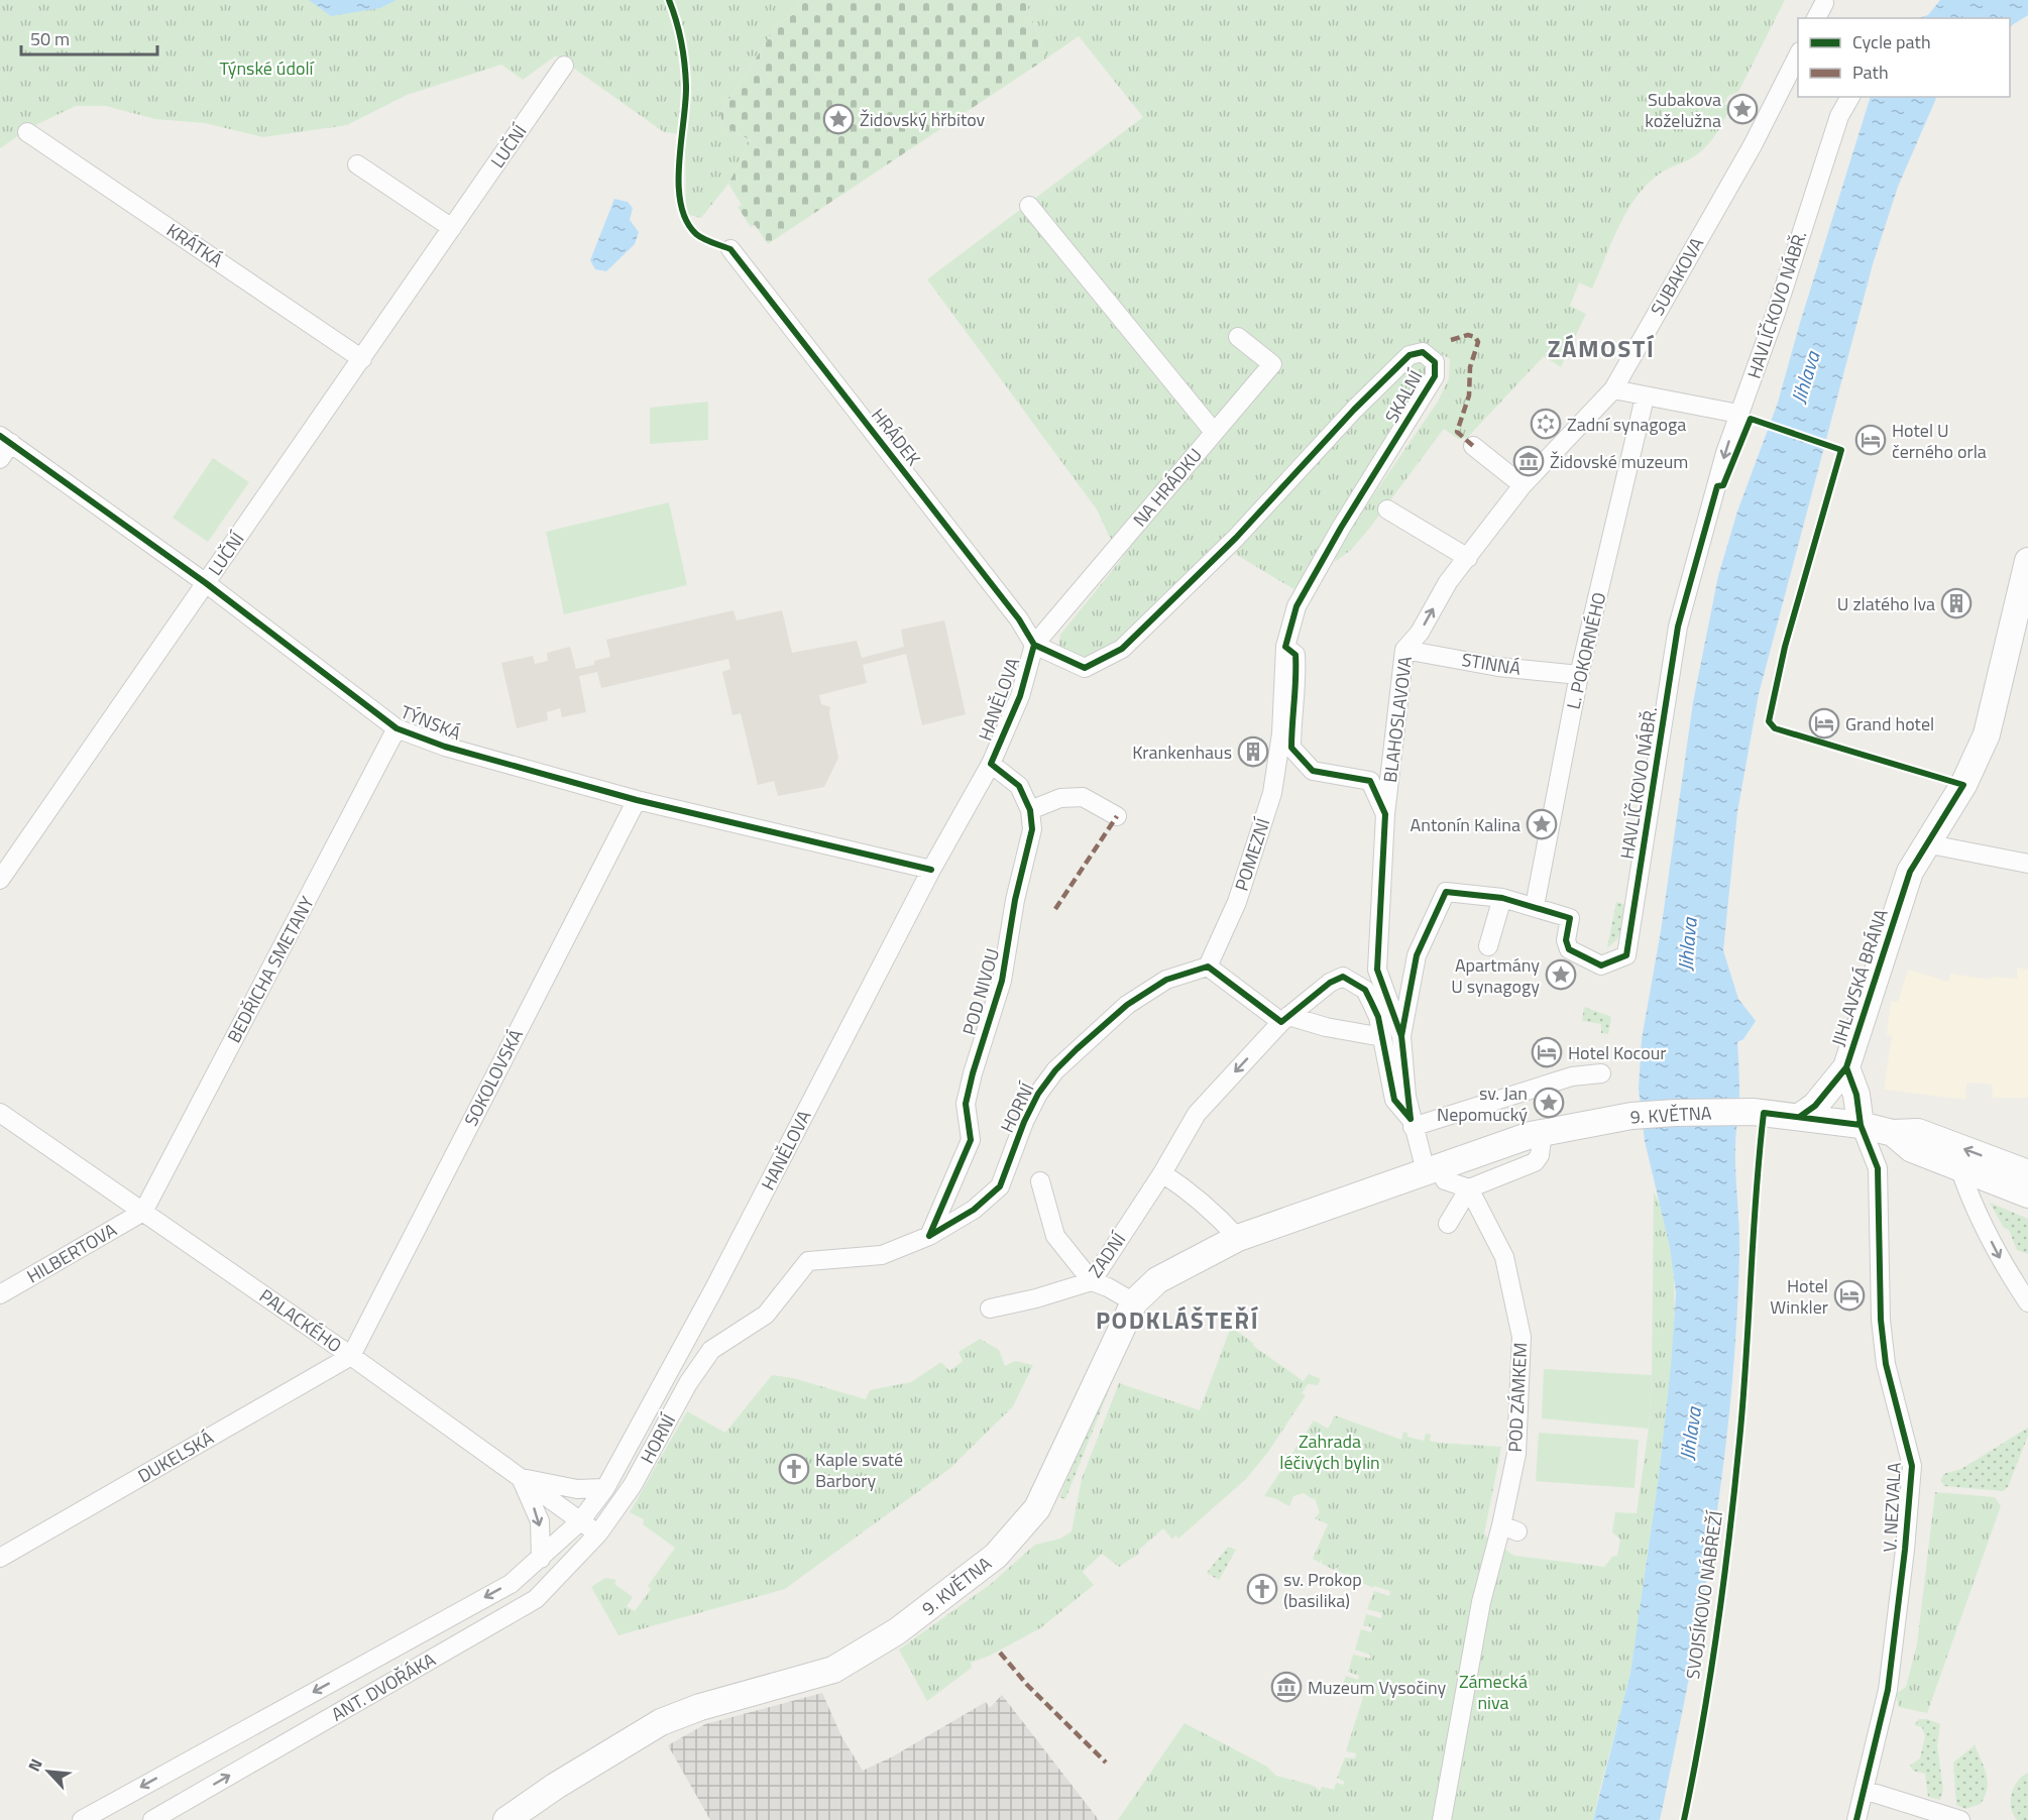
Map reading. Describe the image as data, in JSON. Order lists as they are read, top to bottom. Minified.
{"streets":{"main road":["JIHLAVSKÁ BRÁNA","9. KVĚTNA"],"street":["LUČNÍ","KRÁTKÁ","SUBAKOVA","HAVLÍČKOVO NÁBŘ.","SKALNÍ","HRÁDEK","NA HRÁDKU","L. POKORNÉHO","STINNÁ","HANĚLOVA","BLAHOSLAVOVA","TÝNSKÁ","POMEZNÍ","BEDŘICHA SMETANY","POD NIVOU","SOKOLOVSKÁ","HORNÍ","HILBERTOVA","ZADNÍ","PALACKÉHO","POD ZÁMKEM","DUKELSKÁ","V. NEZVALA","ANT. DVOŘÁKA"],"cycle path":["SVOJSÍKOVO NÁBŘEŽÍ"]},"crossings":[["LUČNÍ","KRÁTKÁ"],["LUČNÍ","TÝNSKÁ"],["SUBAKOVA","BLAHOSLAVOVA"],["HAVLÍČKOVO NÁBŘ.","L. POKORNÉHO"],["SKALNÍ","HRÁDEK"],["SKALNÍ","NA HRÁDKU"],["SKALNÍ","HANĚLOVA"],["SKALNÍ","POMEZNÍ"],["HRÁDEK","NA HRÁDKU"],["HRÁDEK","HANĚLOVA"],["NA HRÁDKU","HANĚLOVA"],["L. POKORNÉHO","STINNÁ"],["STINNÁ","BLAHOSLAVOVA"],["HANĚLOVA","TÝNSKÁ"],["HANĚLOVA","POD NIVOU"],["HANĚLOVA","PALACKÉHO"],["HANĚLOVA","ANT. DVOŘÁKA"],["BLAHOSLAVOVA","9. KVĚTNA"],["BLAHOSLAVOVA","ZADNÍ"],["BLAHOSLAVOVA","POD ZÁMKEM"],["TÝNSKÁ","BEDŘICHA SMETANY"],["TÝNSKÁ","SOKOLOVSKÁ"],["POMEZNÍ","HORNÍ"],["BEDŘICHA SMETANY","HILBERTOVA"],["BEDŘICHA SMETANY","PALACKÉHO"],["JIHLAVSKÁ BRÁNA","9. KVĚTNA"],["JIHLAVSKÁ BRÁNA","V. NEZVALA"],["POD NIVOU","HORNÍ"],["SOKOLOVSKÁ","PALACKÉHO"],["SOKOLOVSKÁ","DUKELSKÁ"],["HORNÍ","PALACKÉHO"],["HORNÍ","ANT. DVOŘÁKA"],["9. KVĚTNA","V. NEZVALA"],["HILBERTOVA","PALACKÉHO"],["PALACKÉHO","DUKELSKÁ"],["PALACKÉHO","ANT. DVOŘÁKA"]],"one_way":["ZADNÍ"],"districts":["ZÁMOSTÍ","PODKLÁŠTEŘÍ"],"water":["Jihlava"],"parks":["Týnské údolí","Zahrada léčivých bylin","Zámecká niva"],"places":{"place":["Subakova koželužna","Židovský hřbitov","Antonín Kalina","Apartmány U synagogy","sv. Jan Nepomucký"],"synagogue":["Zadní synagoga"],"hotel":["Hotel U černého orla","Grand hotel","Hotel Kocour","Hotel Winkler"],"museum":["Židovské muzeum","Muzeum Vysočiny"],"building":["U zlatého lva","Krankenhaus"],"church":["Kaple svaté Barbory","sv. Prokop (basilika)"]},"legend":["Cycle path","Path"],"scale_bar":"50 m","north":"top left"}
